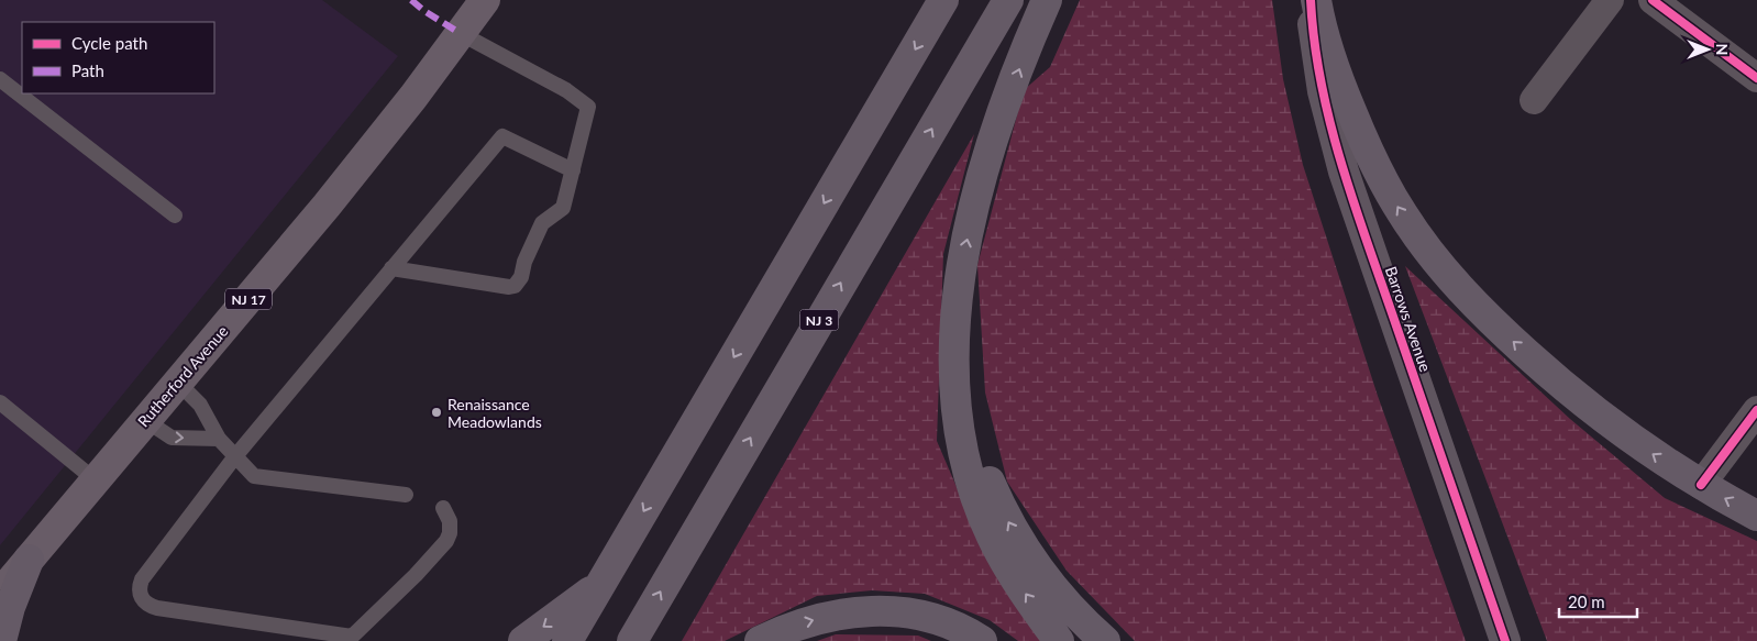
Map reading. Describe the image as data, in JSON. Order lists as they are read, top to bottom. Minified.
{"streets":{"highway":["NJ 3"],"main road":["NJ 17","Rutherford Avenue"],"street":["Barrows Avenue"]},"places":["Renaissance Meadowlands"],"legend":["Cycle path","Path"],"scale_bar":"20 m","north":"right"}
